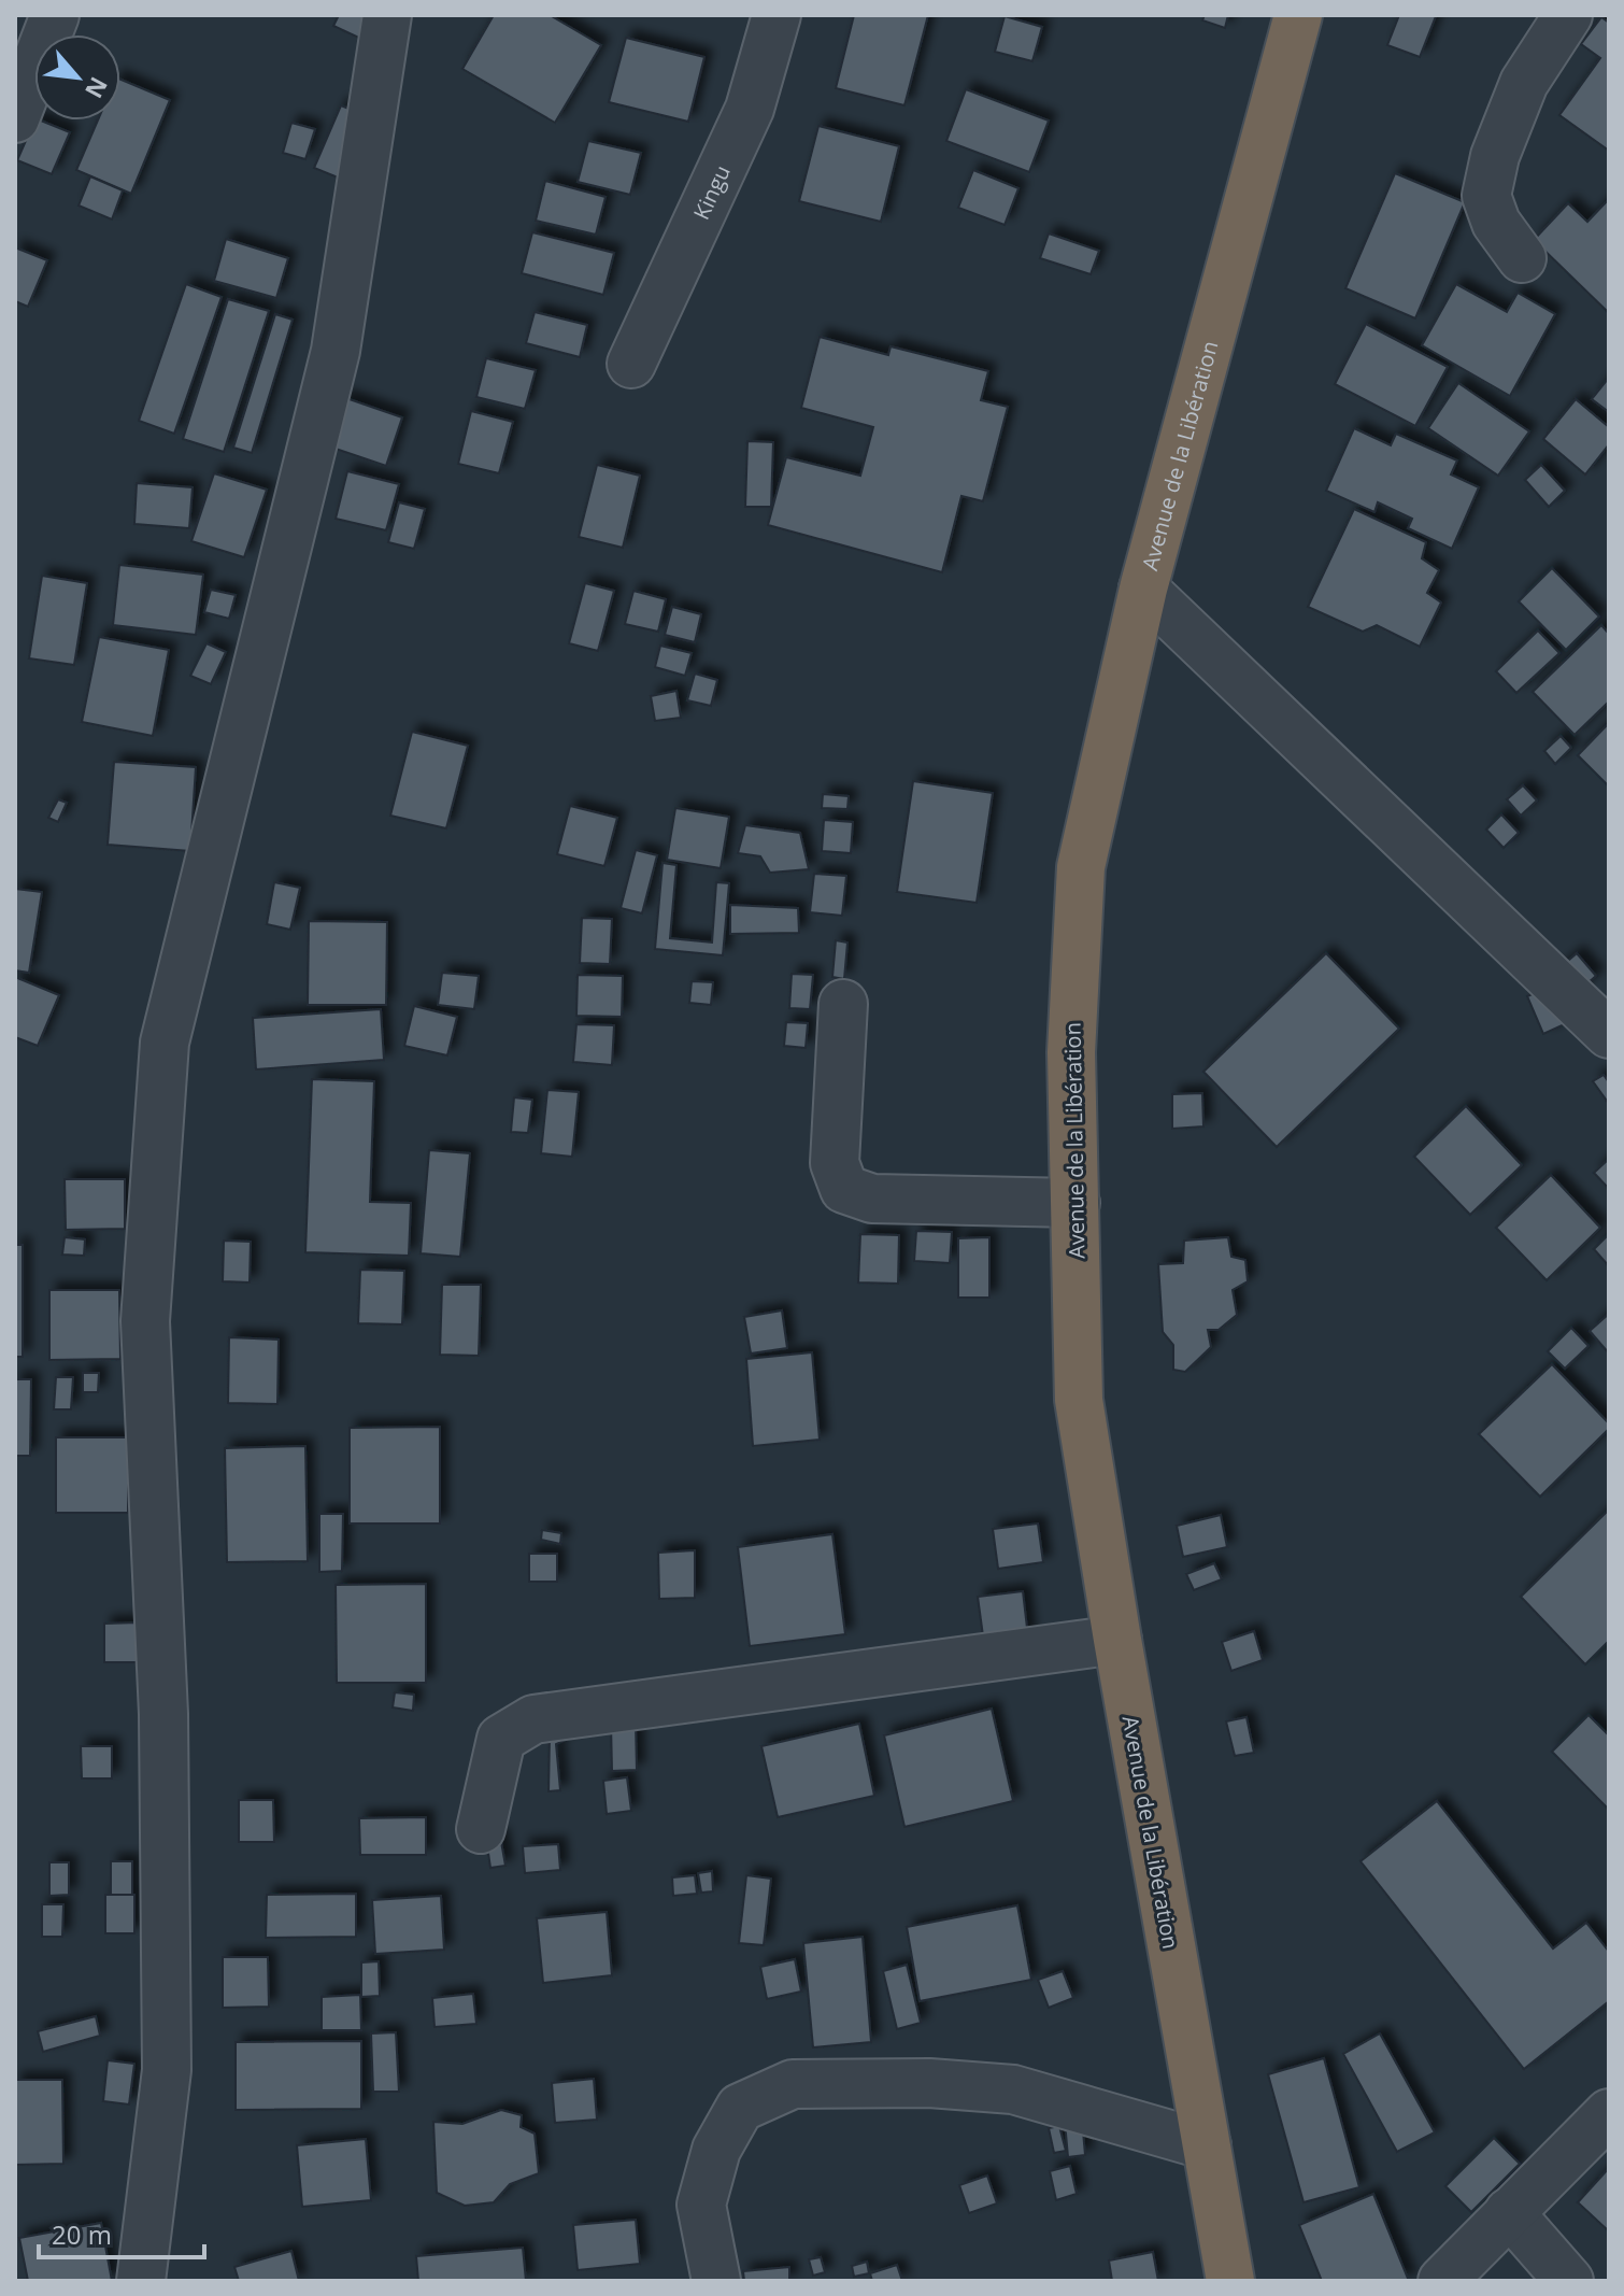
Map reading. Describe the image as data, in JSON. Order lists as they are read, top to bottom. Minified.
{"streets":{"highway":["Avenue de la Libération"],"street":["Kingu"]},"scale_bar":"20 m","north":"bottom right"}
